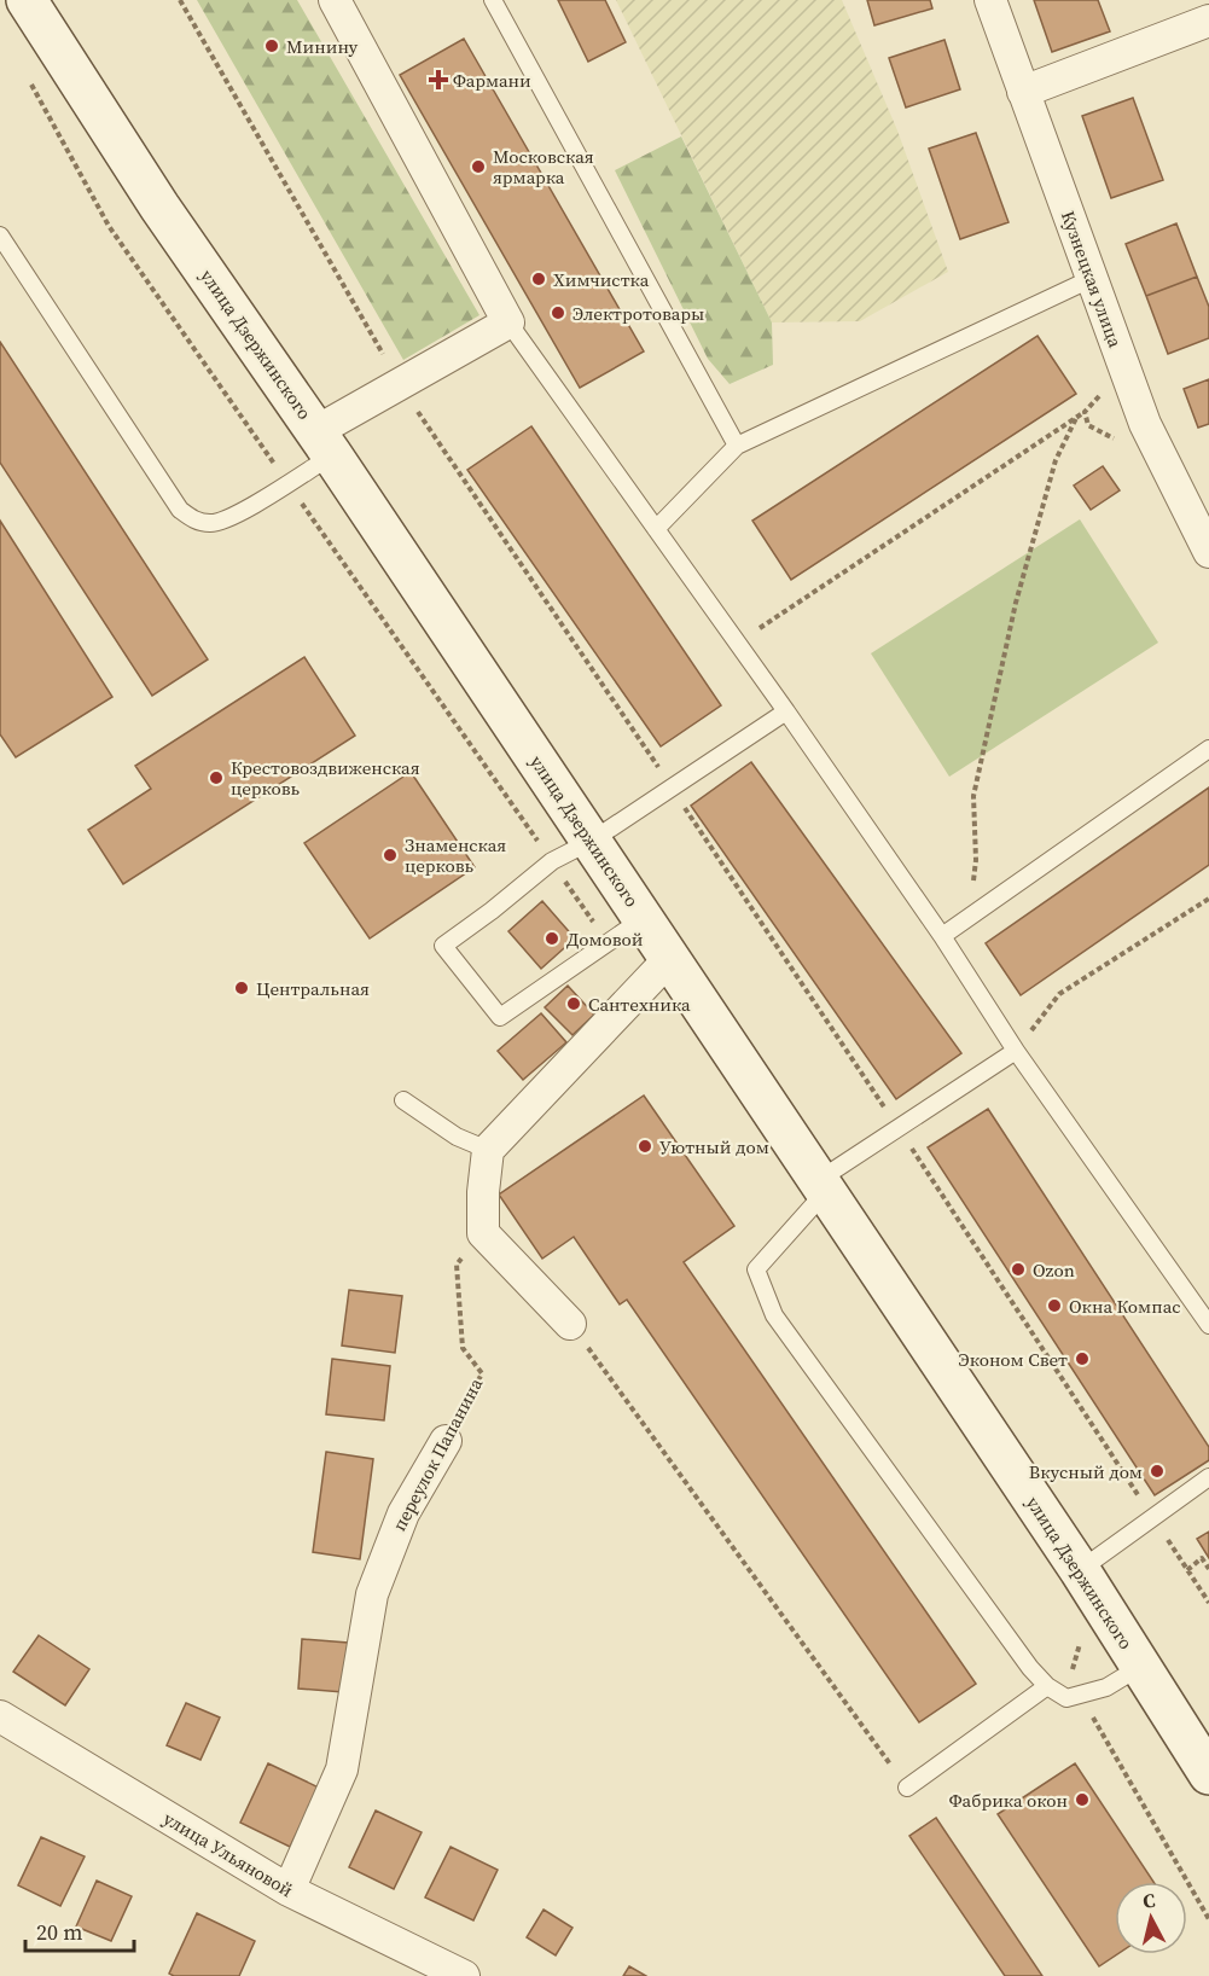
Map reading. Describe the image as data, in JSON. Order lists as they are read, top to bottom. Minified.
{"streets":{"main road":["улица Дзержинского"],"street":["Кузнецкая улица","переулок Папанина","улица Ульяновой"]},"crossings":[["переулок Папанина","улица Ульяновой"]],"places":{"other":["Минину","Московская ярмарка","Химчистка","Электротовары","Крестовоздвиженская церковь","Знаменская церковь","Домовой","Центральная","Сантехника","Уютный дом","Ozon","Окна Компас","Эконом Свет","Вкусный дом","Фабрика окон"],"health":["Фармани"]},"scale_bar":"20 m","north":"top"}
